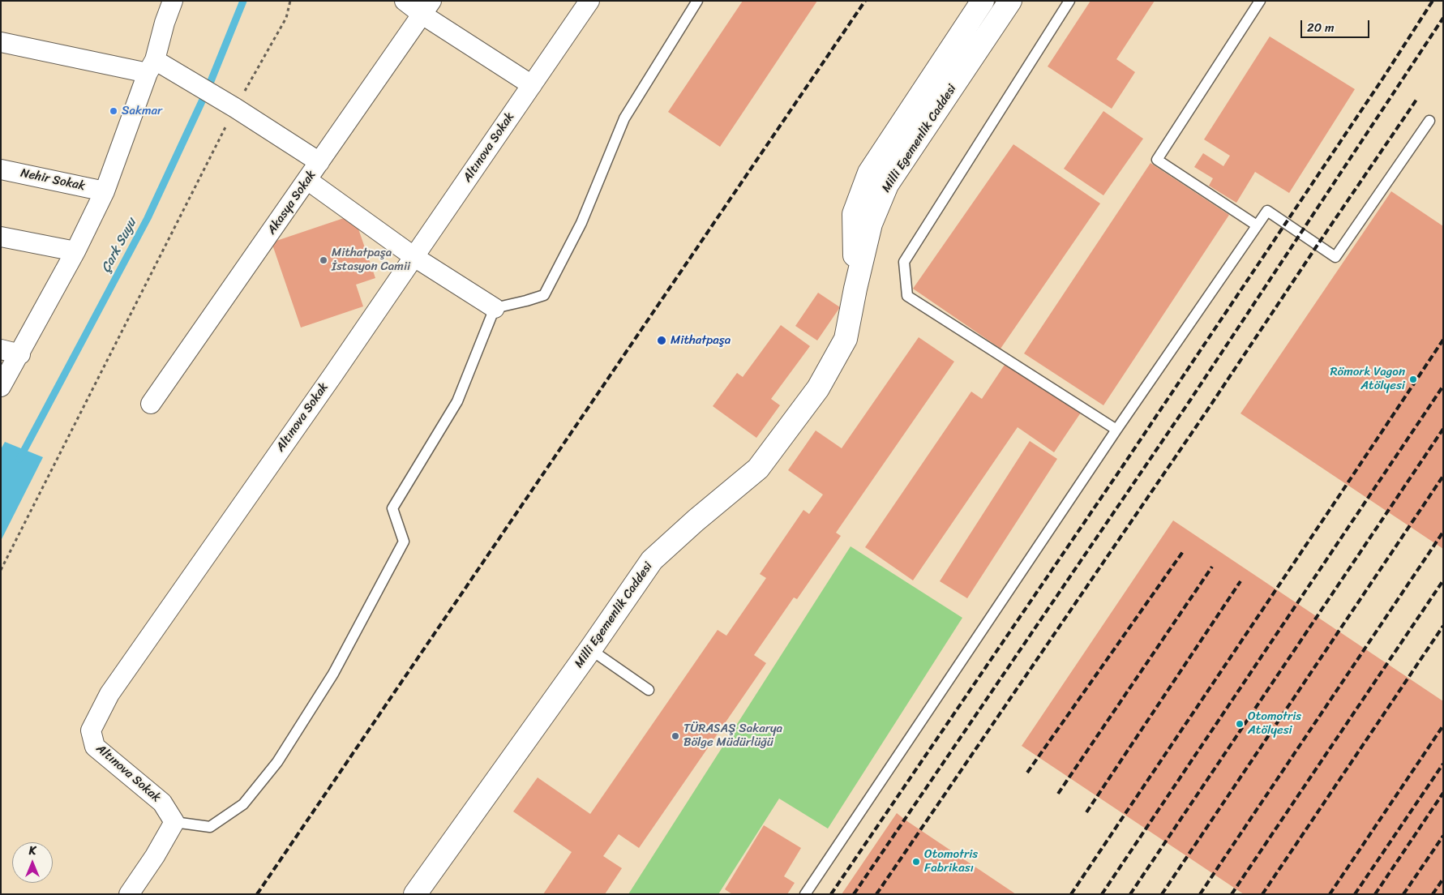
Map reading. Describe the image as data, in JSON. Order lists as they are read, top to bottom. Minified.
{"streets":{"main road":["Milli Egemenlik Caddesi"],"street":["Altınova Sokak","Nehir Sokak","Akasya Sokak"]},"water":["Çark Suyu"],"places":["Sakmar","Mithatpaşa İstasyon Camii","Mithatpaşa","Römork Vagon Atölyesi","Otomotris Atölyesi","TÜRASAŞ Sakarya Bölge Müdürlüğü","Otomotris Fabrikası"],"scale_bar":"20 m","north":"top"}
